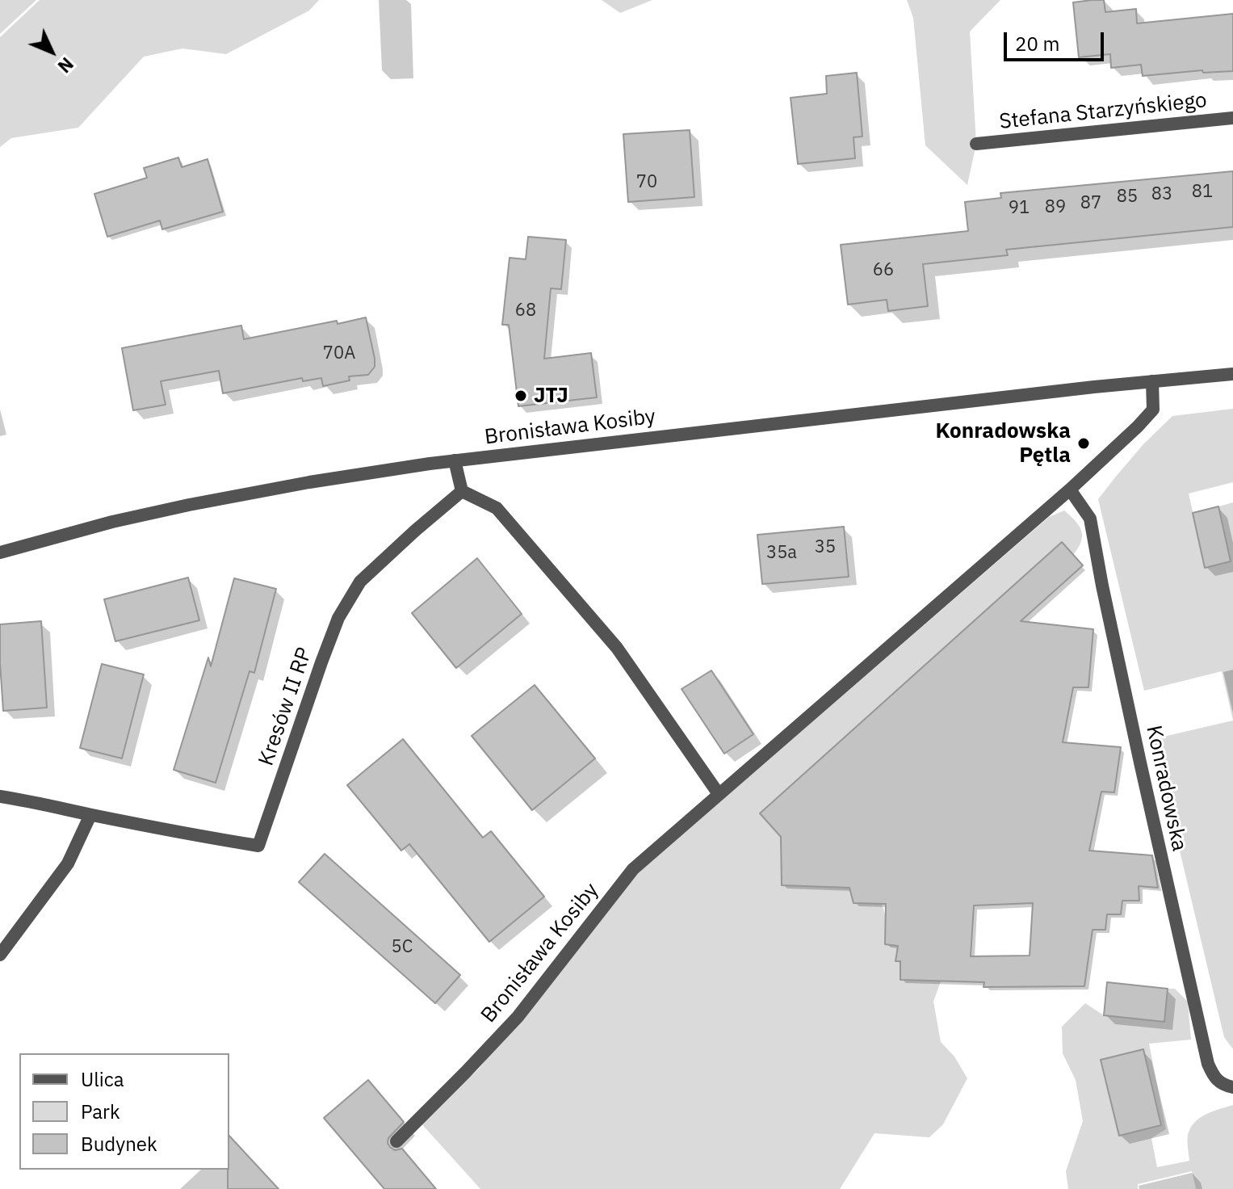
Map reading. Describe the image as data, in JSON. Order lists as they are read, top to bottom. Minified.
{"streets":{"street":["Stefana Starzyńskiego","Bronisława Kosiby","Kresów II RP","Konradowska"]},"crossings":[["Bronisława Kosiby","Konradowska"]],"places":["JTJ","Konradowska Pętla"],"house_numbers":["70","81","83","85","87","89","91","66","68","70A","35","35a","5C"],"legend":["Ulica","Park","Budynek"],"scale_bar":"20 m","north":"bottom right"}
